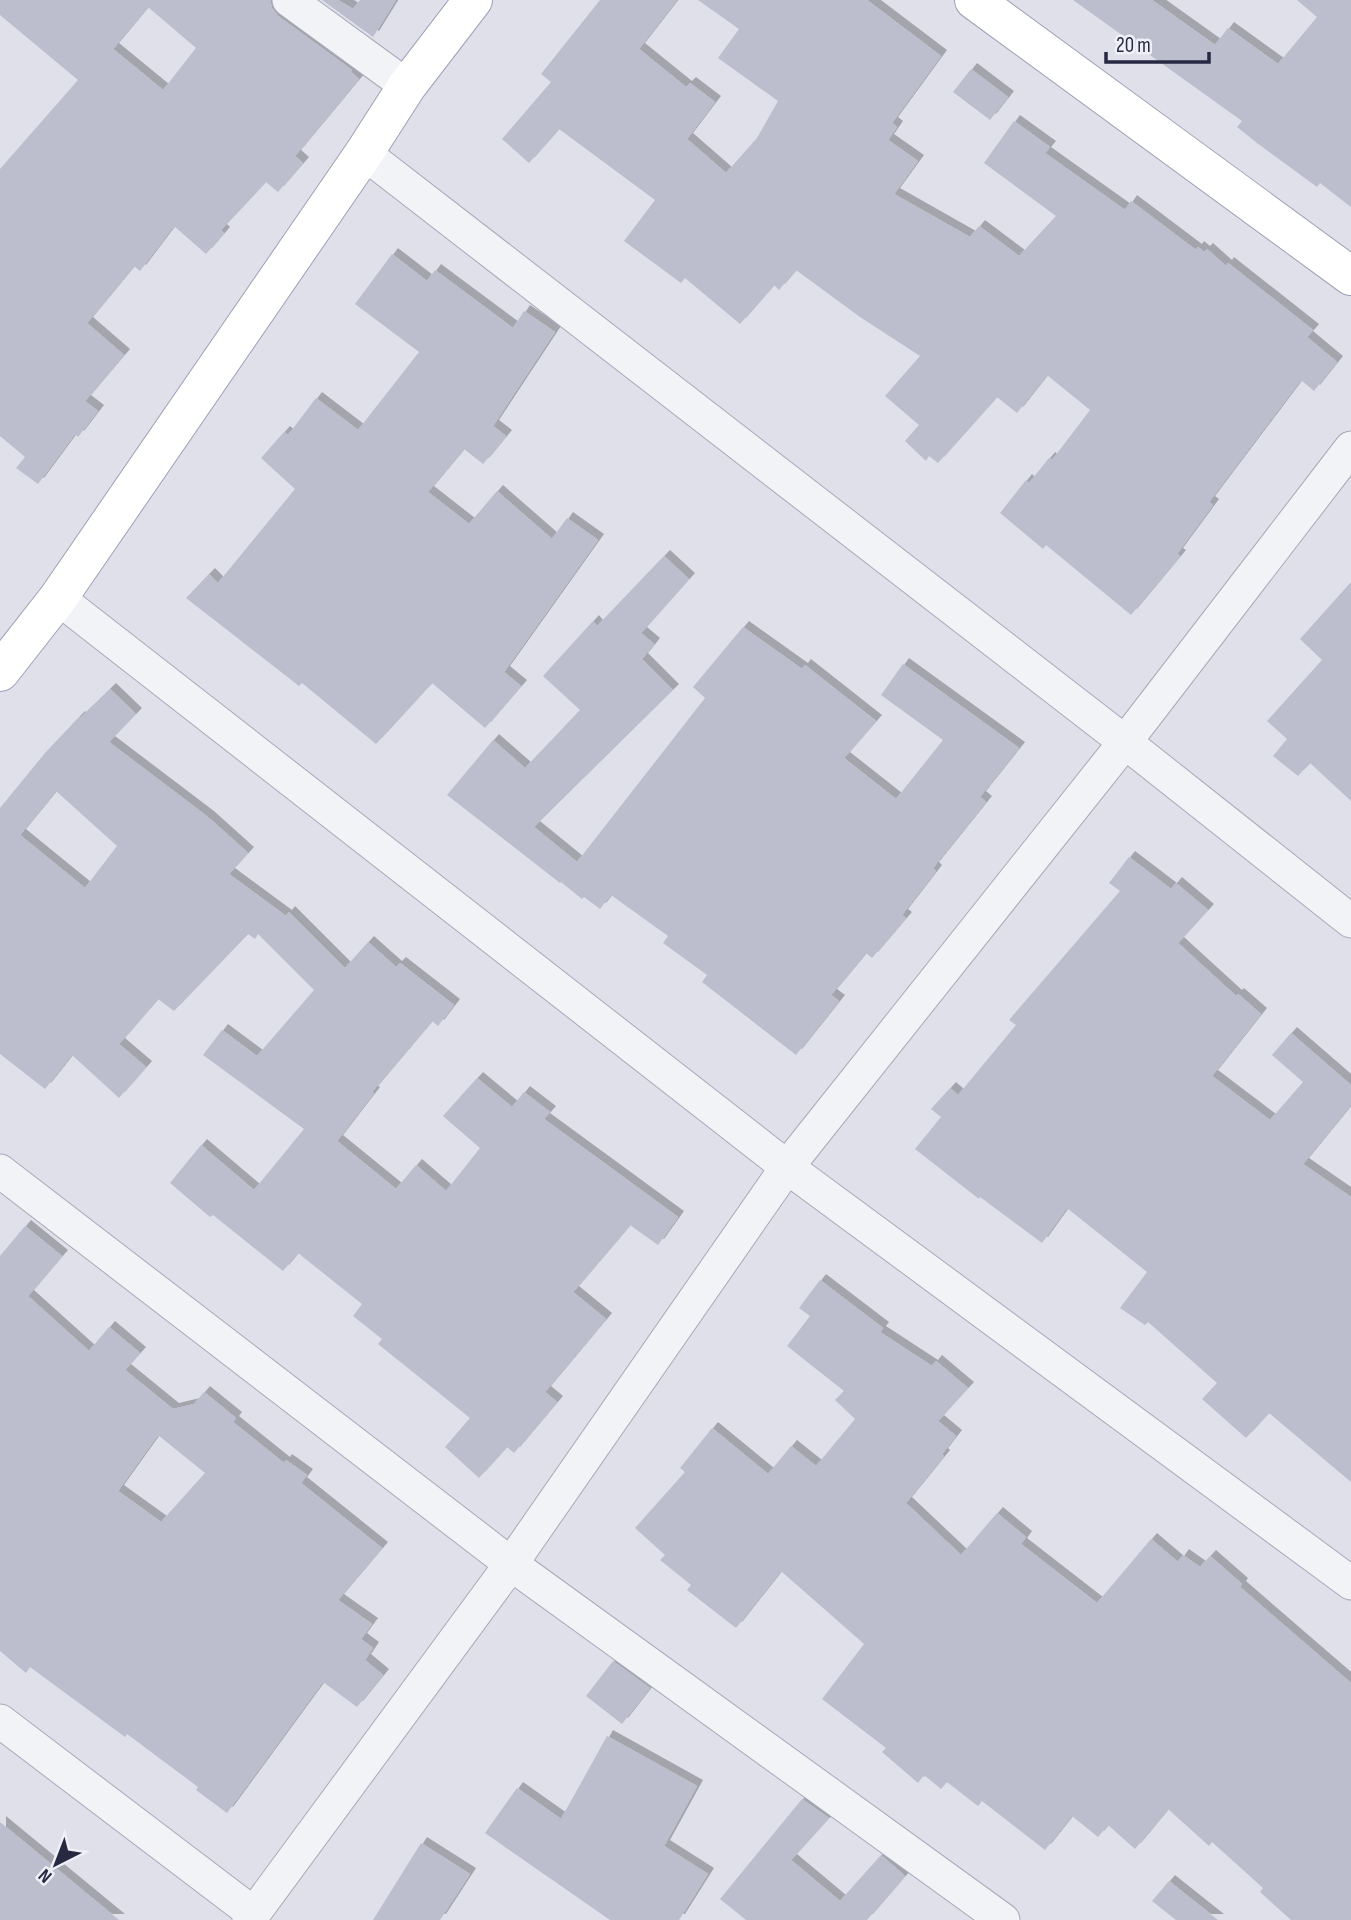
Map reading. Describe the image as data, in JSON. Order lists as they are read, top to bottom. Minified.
{"scale_bar":"20 m","north":"bottom left"}
